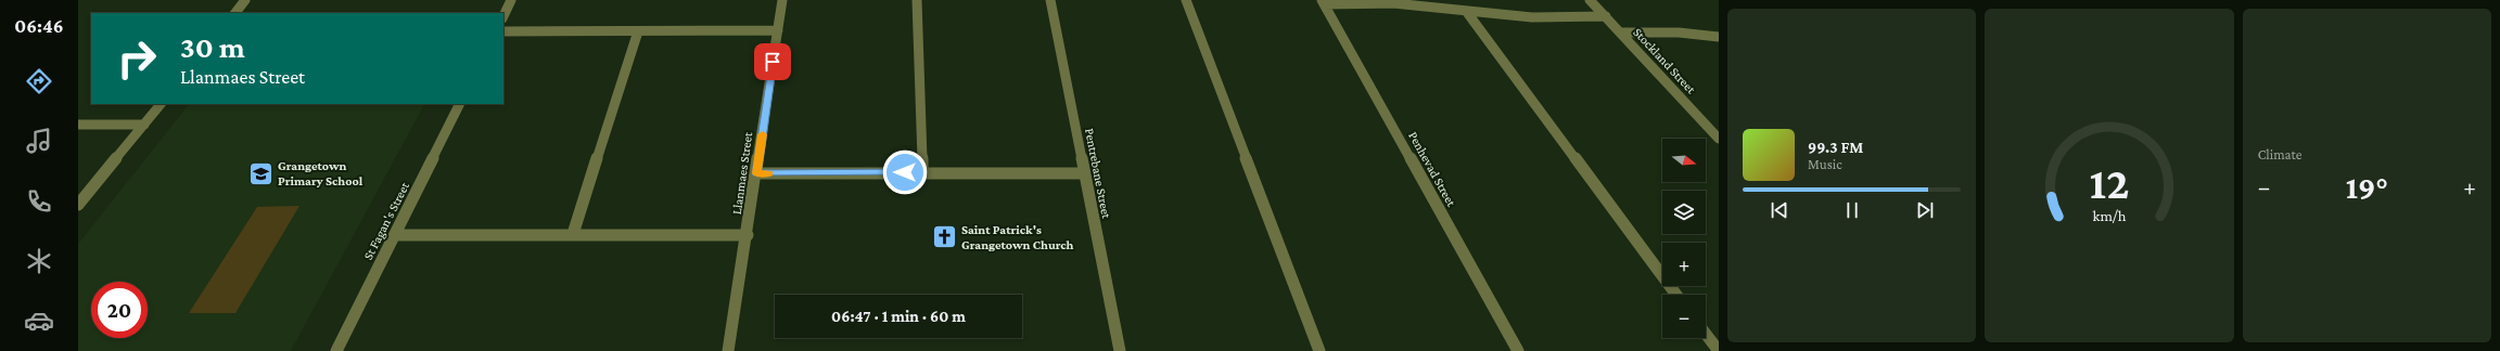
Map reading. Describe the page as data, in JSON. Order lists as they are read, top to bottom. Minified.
{"streets":{"street":["Stockland Street","Penhevad Street","Llanmaes Street","Pentrebane Street","St Fagan's Street"]},"places":{"school or university":["Grangetown Primary School"],"church":["Saint Patrick's Grangetown Church"]},"north":"right","page":{"tabs":"06:46","tile":"Climate","turn":["30 m","Llanmaes Street"],"song":["99.3 FM","Music"],"map_buttons":["+","−"],"heat":["−","19°","+"],"limit":"20","trip":"06:47 · 1 min · 60 m","gauge":["12","km/h"]}}
